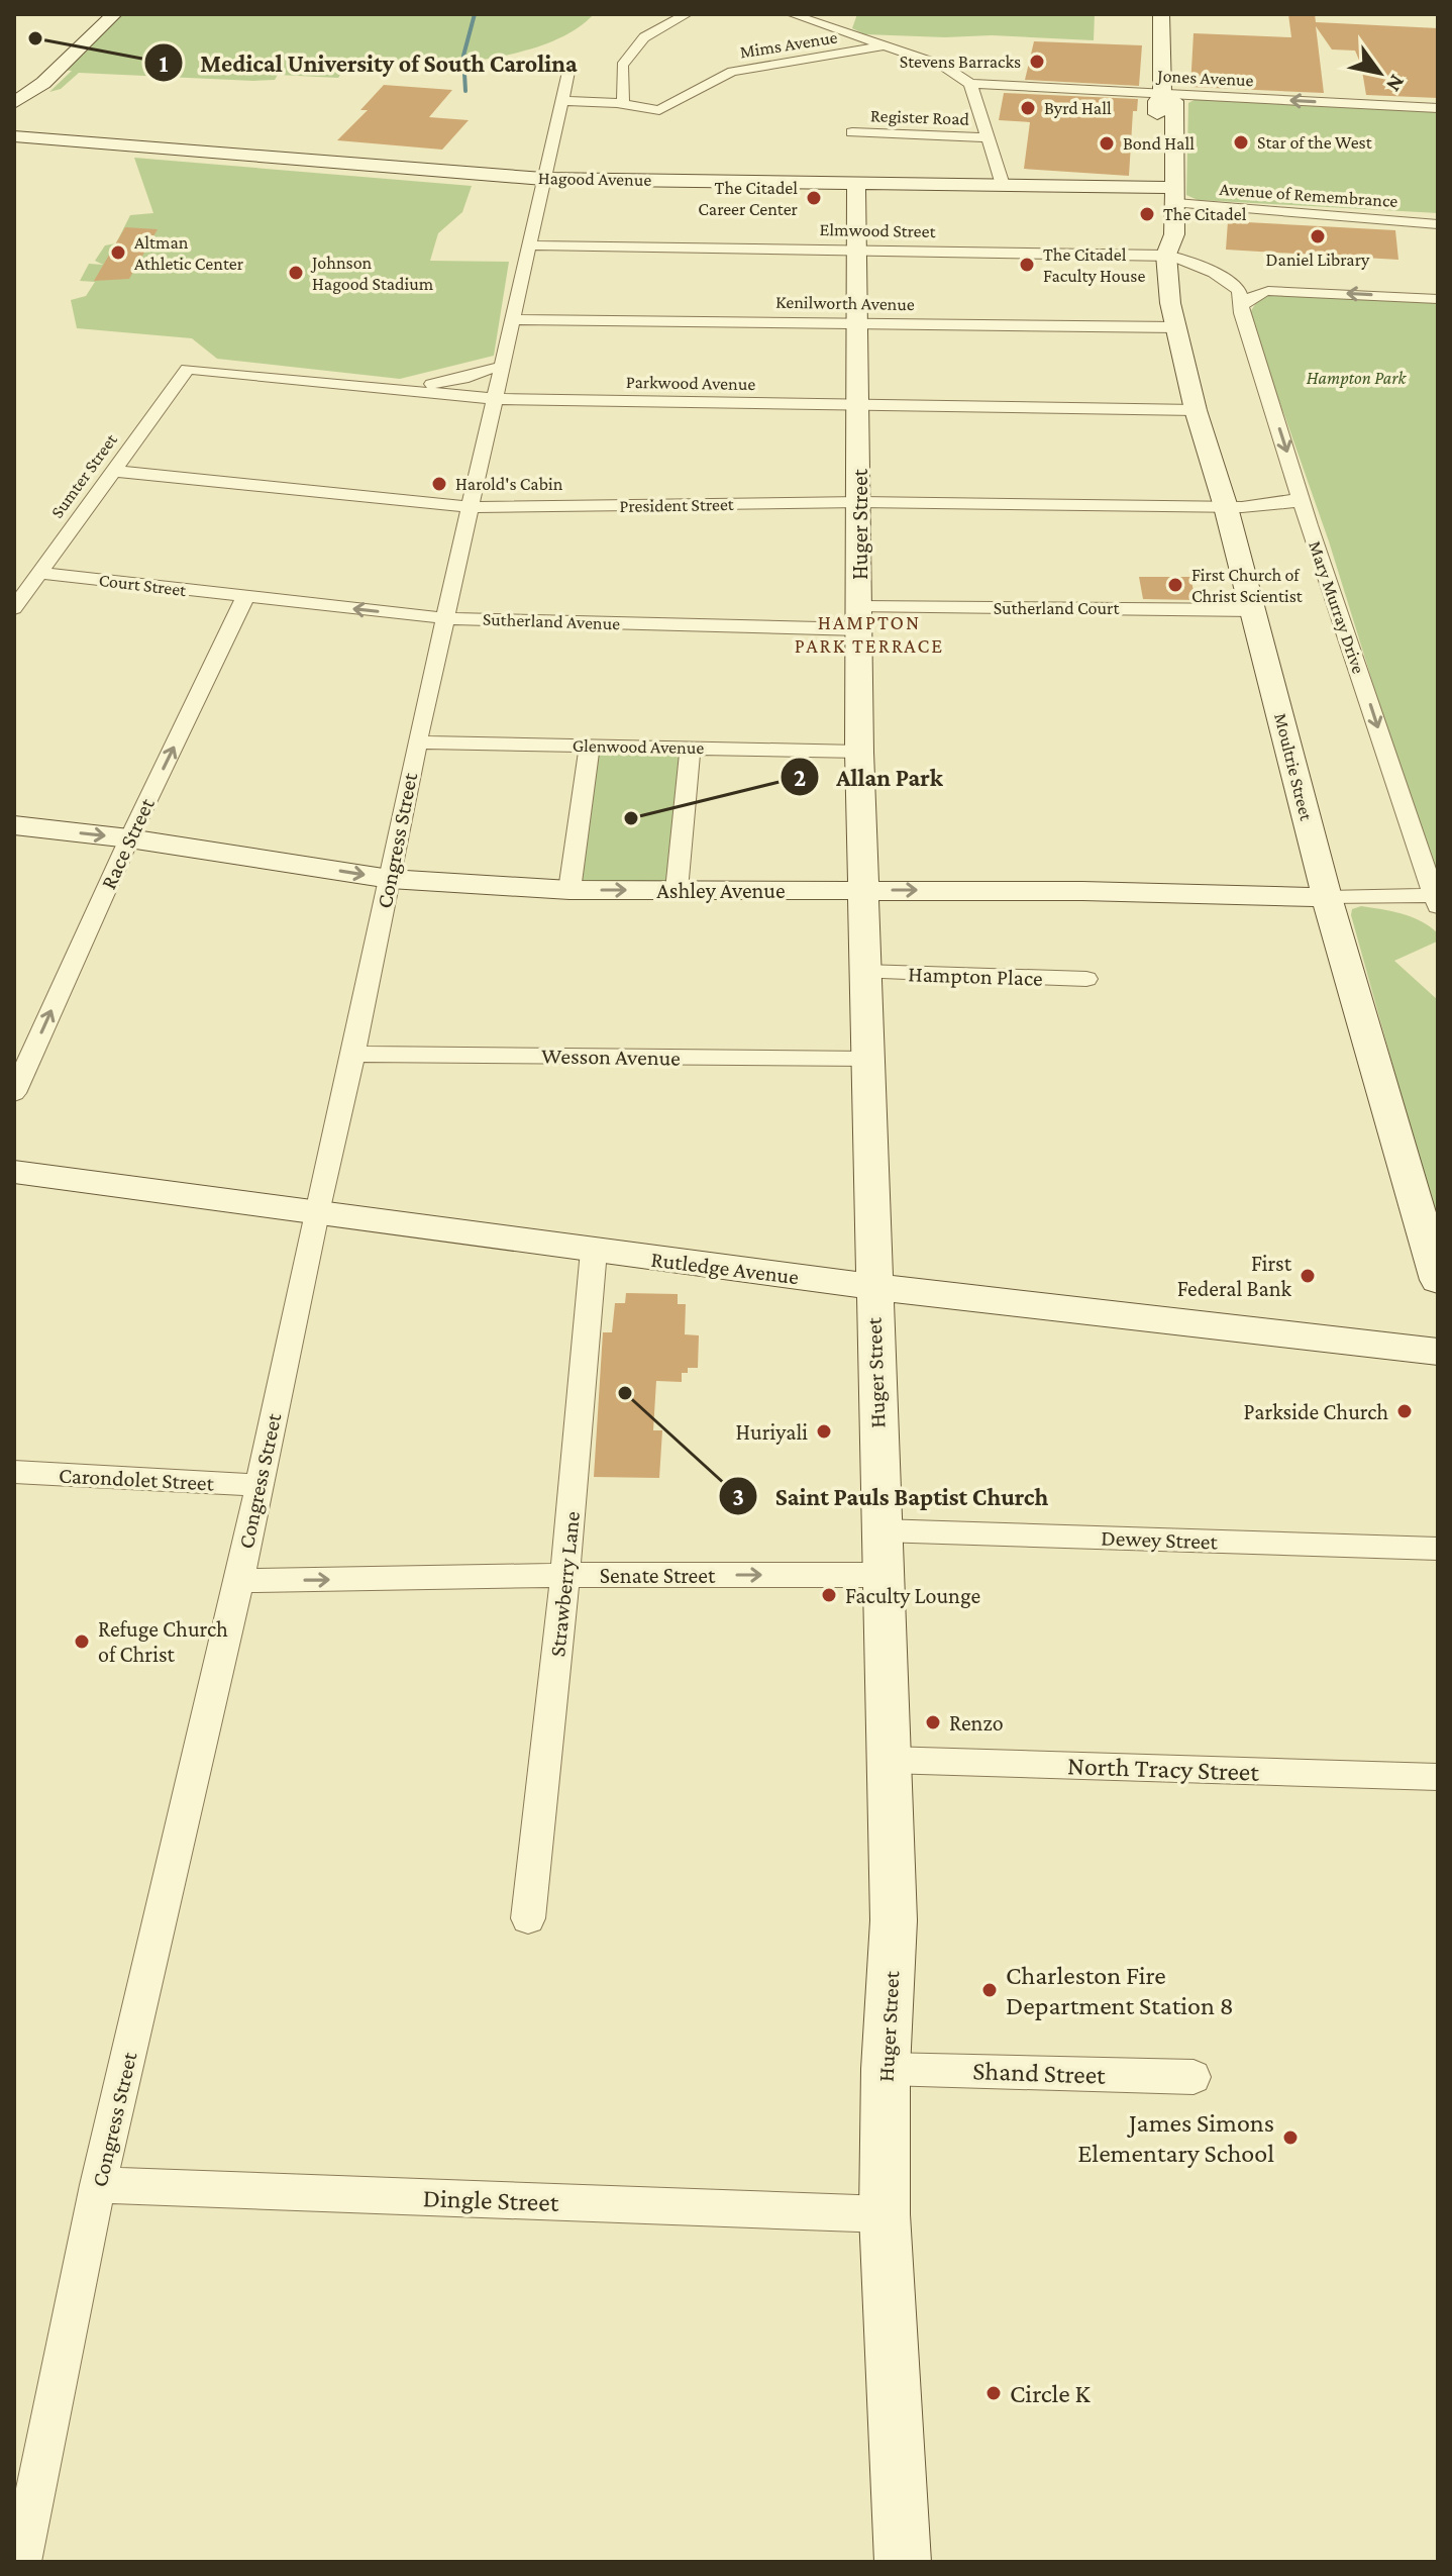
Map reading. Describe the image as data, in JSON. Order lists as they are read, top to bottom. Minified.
{"streets":{"street":["Mims Avenue","Jones Avenue","Register Road","Hagood Avenue","Avenue of Remembrance","Elmwood Street","Kenilworth Avenue","Parkwood Avenue","Sumter Street","President Street","Huger Street","Court Street","Mary Murray Drive","Sutherland Court","Sutherland Avenue","Glenwood Avenue","Moultrie Street","Congress Street","Race Street","Ashley Avenue","Hampton Place","Wesson Avenue","Rutledge Avenue","Carondolet Street","Dewey Street","Senate Street","Strawberry Lane","North Tracy Street","Shand Street","Dingle Street"]},"crossings":[["Mims Avenue","Congress Street"],["Jones Avenue","Moultrie Street"],["Hagood Avenue","Avenue of Remembrance"],["Hagood Avenue","Huger Street"],["Hagood Avenue","Moultrie Street"],["Hagood Avenue","Congress Street"],["Avenue of Remembrance","Moultrie Street"],["Elmwood Street","Huger Street"],["Elmwood Street","Mary Murray Drive"],["Elmwood Street","Moultrie Street"],["Elmwood Street","Congress Street"],["Kenilworth Avenue","Huger Street"],["Kenilworth Avenue","Moultrie Street"],["Kenilworth Avenue","Congress Street"],["Parkwood Avenue","Sumter Street"],["Parkwood Avenue","Huger Street"],["Parkwood Avenue","Moultrie Street"],["Parkwood Avenue","Congress Street"],["Sumter Street","President Street"],["Sumter Street","Court Street"],["President Street","Huger Street"],["President Street","Mary Murray Drive"],["President Street","Moultrie Street"],["President Street","Congress Street"],["Huger Street","Sutherland Court"],["Huger Street","Sutherland Avenue"],["Huger Street","Glenwood Avenue"],["Huger Street","Ashley Avenue"],["Huger Street","Hampton Place"],["Huger Street","Wesson Avenue"],["Huger Street","Rutledge Avenue"],["Huger Street","Dewey Street"],["Huger Street","Senate Street"],["Huger Street","North Tracy Street"],["Huger Street","Shand Street"],["Huger Street","Dingle Street"],["Court Street","Sutherland Avenue"],["Court Street","Race Street"],["Mary Murray Drive","Ashley Avenue"],["Sutherland Court","Sutherland Avenue"],["Sutherland Court","Moultrie Street"],["Sutherland Avenue","Congress Street"],["Sutherland Avenue","Race Street"],["Glenwood Avenue","Congress Street"],["Moultrie Street","Ashley Avenue"],["Congress Street","Ashley Avenue"],["Congress Street","Wesson Avenue"],["Congress Street","Rutledge Avenue"],["Congress Street","Carondolet Street"],["Congress Street","Senate Street"],["Congress Street","Dingle Street"],["Race Street","Ashley Avenue"],["Rutledge Avenue","Strawberry Lane"],["Senate Street","Strawberry Lane"]],"one_way":["Mary Murray Drive","Race Street","Ashley Avenue","Senate Street"],"districts":["HAMPTON PARK TERRACE"],"parks":["Hampton Park"],"places":["Medical University of South Carolina","Stevens Barracks","Byrd Hall","Star of the West","Bond Hall","The Citadel Career Center","The Citadel","Daniel Library","Altman Athletic Center","The Citadel Faculty House","Johnson Hagood Stadium","Harold's Cabin","First Church of Christ Scientist","Allan Park","First Federal Bank","Saint Pauls Baptist Church","Parkside Church","Huriyali","Faculty Lounge","Refuge Church of Christ","Renzo","Charleston Fire Department Station 8","James Simons Elementary School","Circle K"],"north":"bottom right"}
